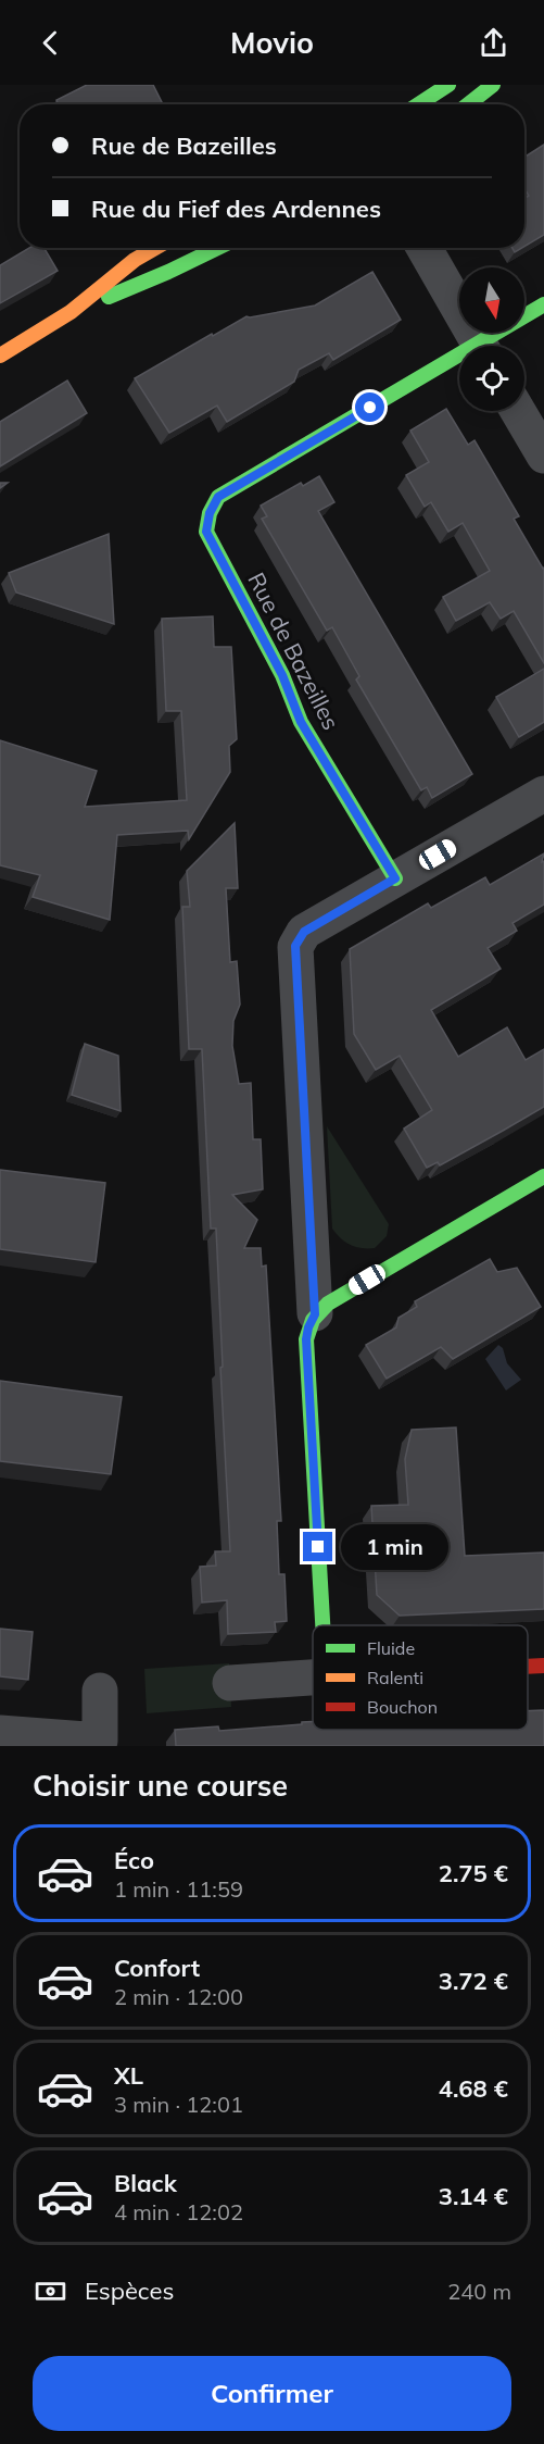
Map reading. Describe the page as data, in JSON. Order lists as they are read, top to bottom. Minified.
{"streets":{"street":["Rue de Bazeilles"]},"legend":["Fluide","Ralenti","Bouchon"],"north":"bottom","page":{"header":"Movio","banner":["Rue de Bazeilles","Rue du Fief des Ardennes"],"bubble":"1 min","heading":"Choisir une course","list":[{"name":"Éco","note":"1 min · 11:59","value":"2.75 €"},{"name":"Confort","note":"2 min · 12:00","value":"3.72 €"},{"name":"XL","note":"3 min · 12:01","value":"4.68 €"},{"name":"Black","note":"4 min · 12:02","value":"3.14 €"}],"pay":["Espèces","240 m"],"buttons":"Confirmer"}}
